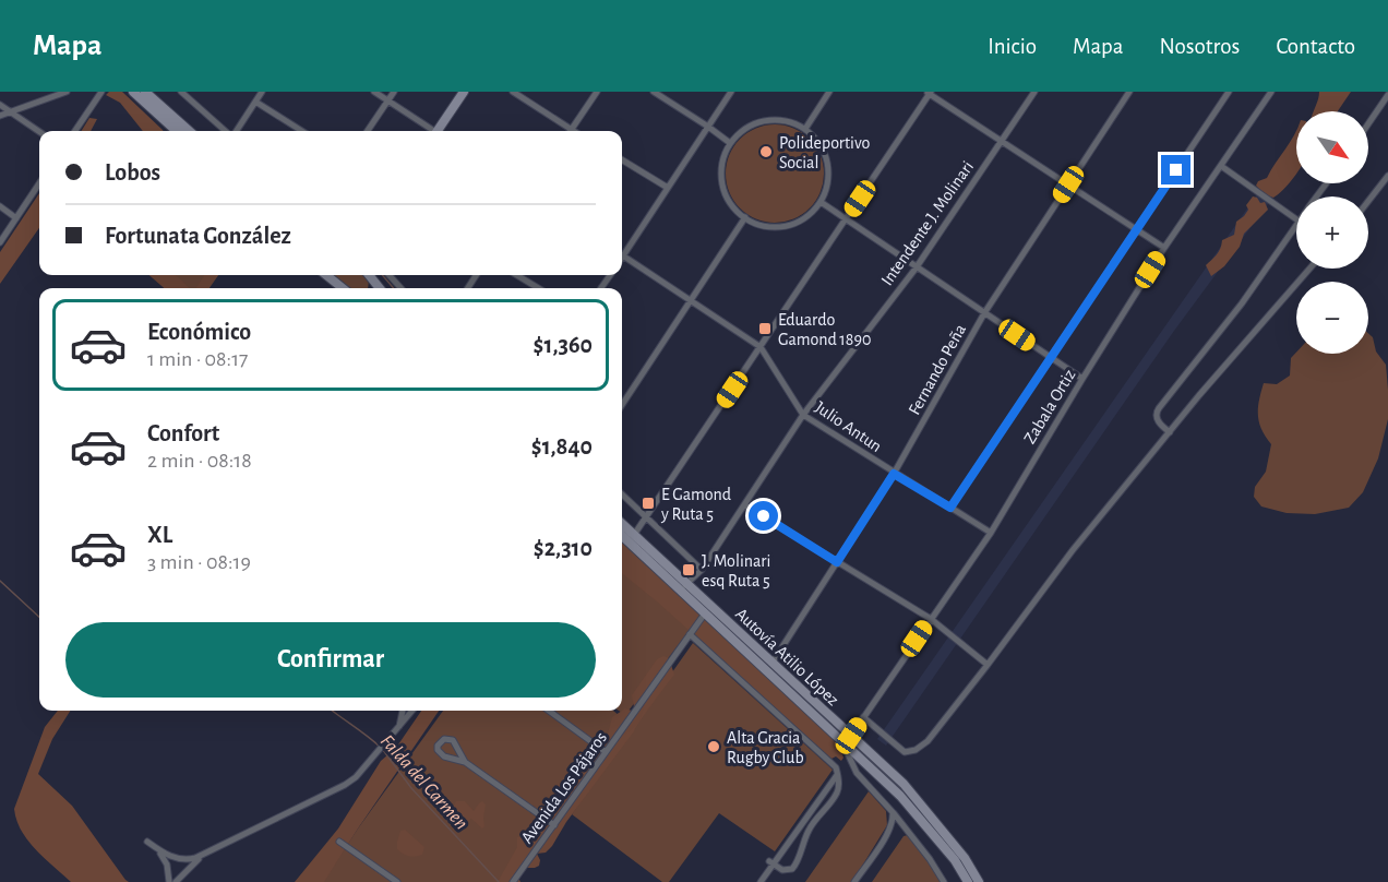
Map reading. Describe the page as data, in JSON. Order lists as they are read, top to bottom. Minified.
{"streets":{"main road":["Autovía Atilio López"],"street":["Intendente J. Molinari","Fernando Peña","Zabala Ortiz","Julio Antun","Avenida Los Pájaros"]},"crossings":[["Intendente J. Molinari","Julio Antun"],["Intendente J. Molinari","Autovía Atilio López"],["Fernando Peña","Julio Antun"],["Fernando Peña","Autovía Atilio López"],["Zabala Ortiz","Julio Antun"],["Zabala Ortiz","Autovía Atilio López"],["Autovía Atilio López","Avenida Los Pájaros"]],"water":["Falda del Carmen"],"places":{"other":["Polideportivo Social","Alta Gracia Rugby Club"],"transit":["Eduardo Gamond 1890","E Gamond y Ruta 5","J. Molinari esq Ruta 5"]},"north":"bottom right","page":{"header":"Mapa","nav":["Inicio","Mapa","Nosotros","Contacto"],"map_buttons":["+","−"],"banner":["Lobos","Fortunata González"],"list":[{"name":"Económico","note":"1 min · 08:17","value":"$1,360"},{"name":"Confort","note":"2 min · 08:18","value":"$1,840"},{"name":"XL","note":"3 min · 08:19","value":"$2,310"}],"buttons":"Confirmar"}}
